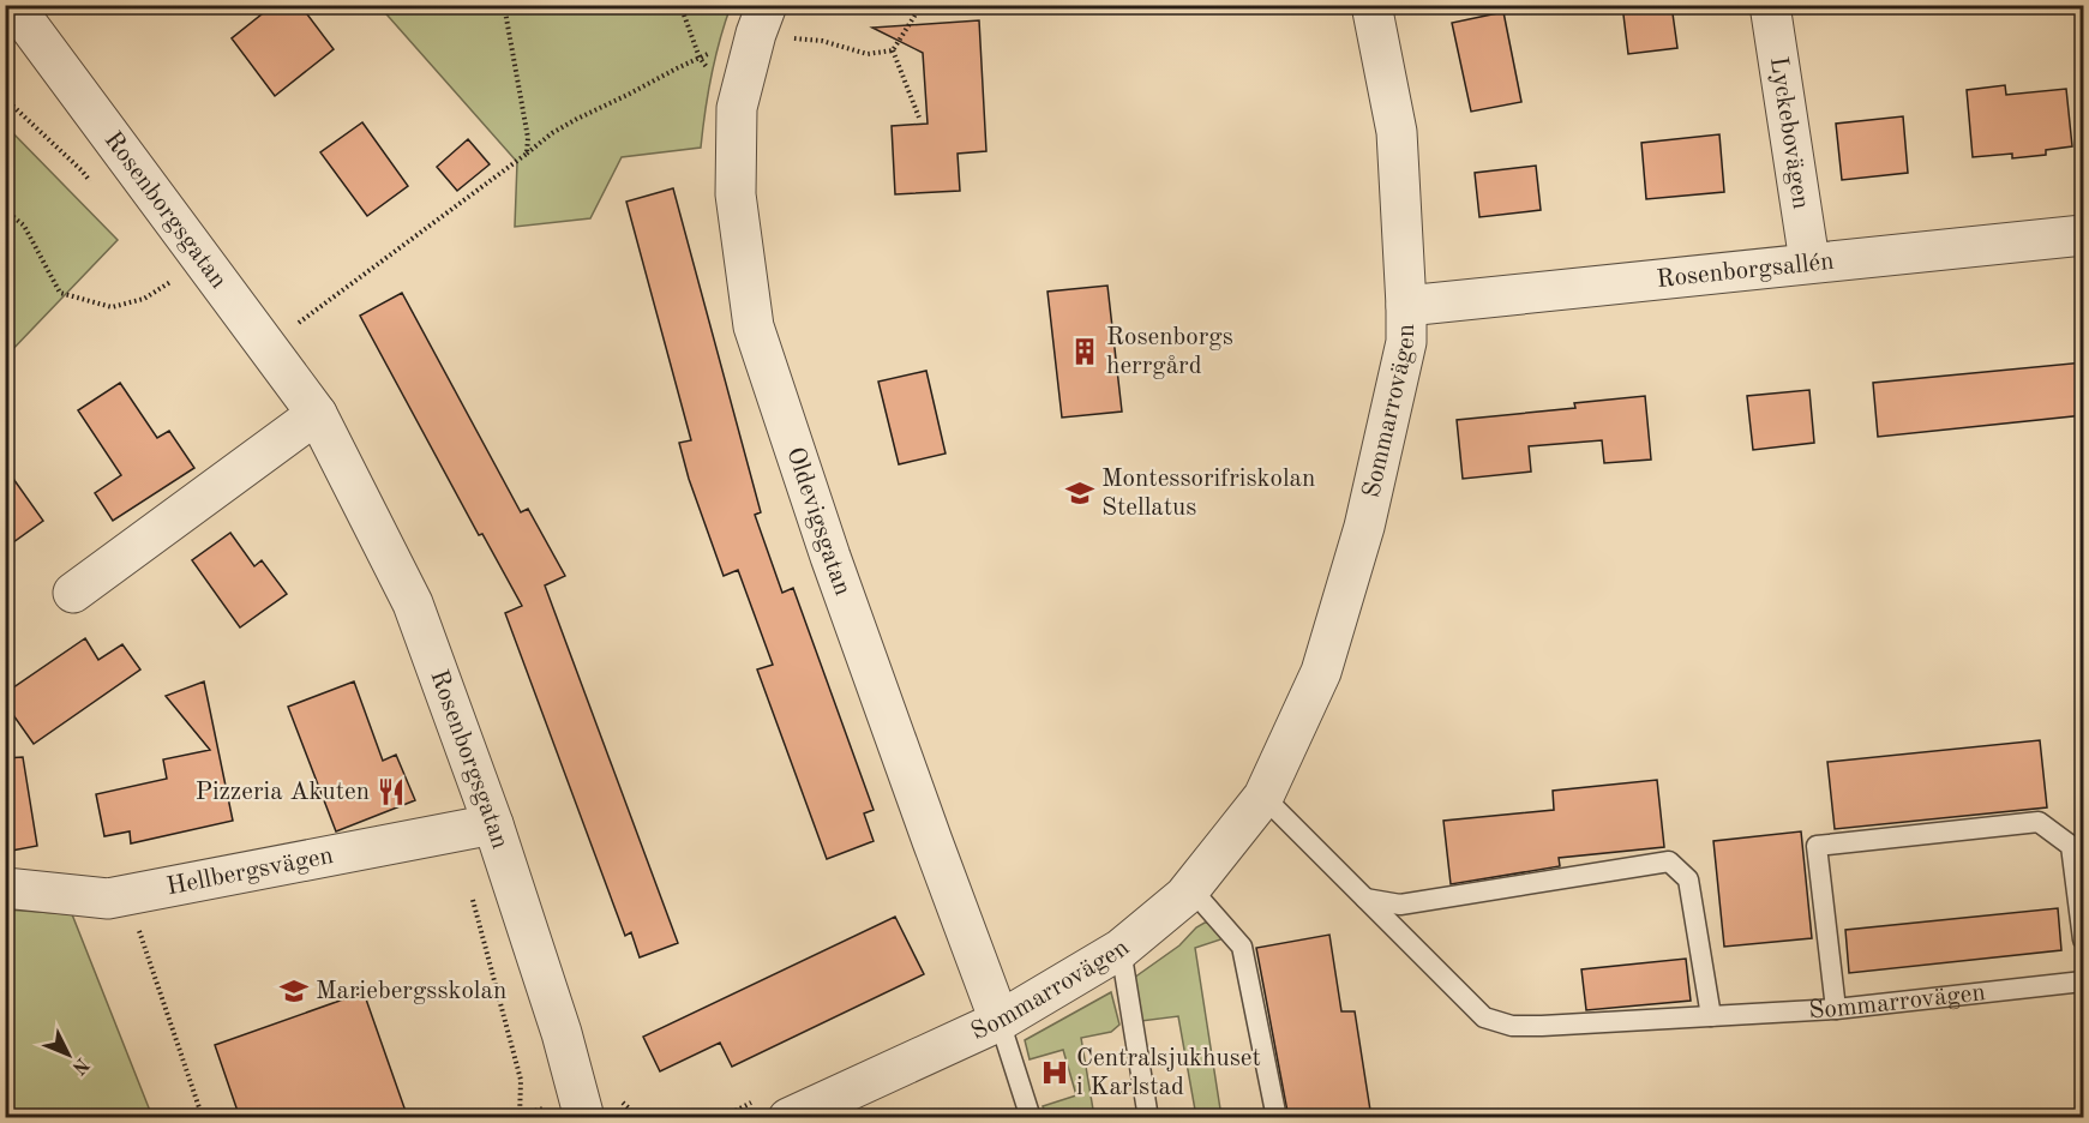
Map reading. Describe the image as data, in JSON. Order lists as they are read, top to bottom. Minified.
{"streets":{"street":["Lyckebovägen","Rosenborgsgatan","Rosenborgsallén","Sommarrovägen","Oldevigsgatan","Hellbergsvägen"]},"crossings":[["Lyckebovägen","Rosenborgsallén"],["Rosenborgsgatan","Hellbergsvägen"],["Rosenborgsallén","Sommarrovägen"],["Sommarrovägen","Oldevigsgatan"]],"places":{"building":["Rosenborgs herrgård"],"school or university":["Montessorifriskolan Stellatus","Mariebergsskolan"],"restaurant":["Pizzeria Akuten"],"hospital":["Centralsjukhuset i Karlstad"]},"north":"bottom right"}
